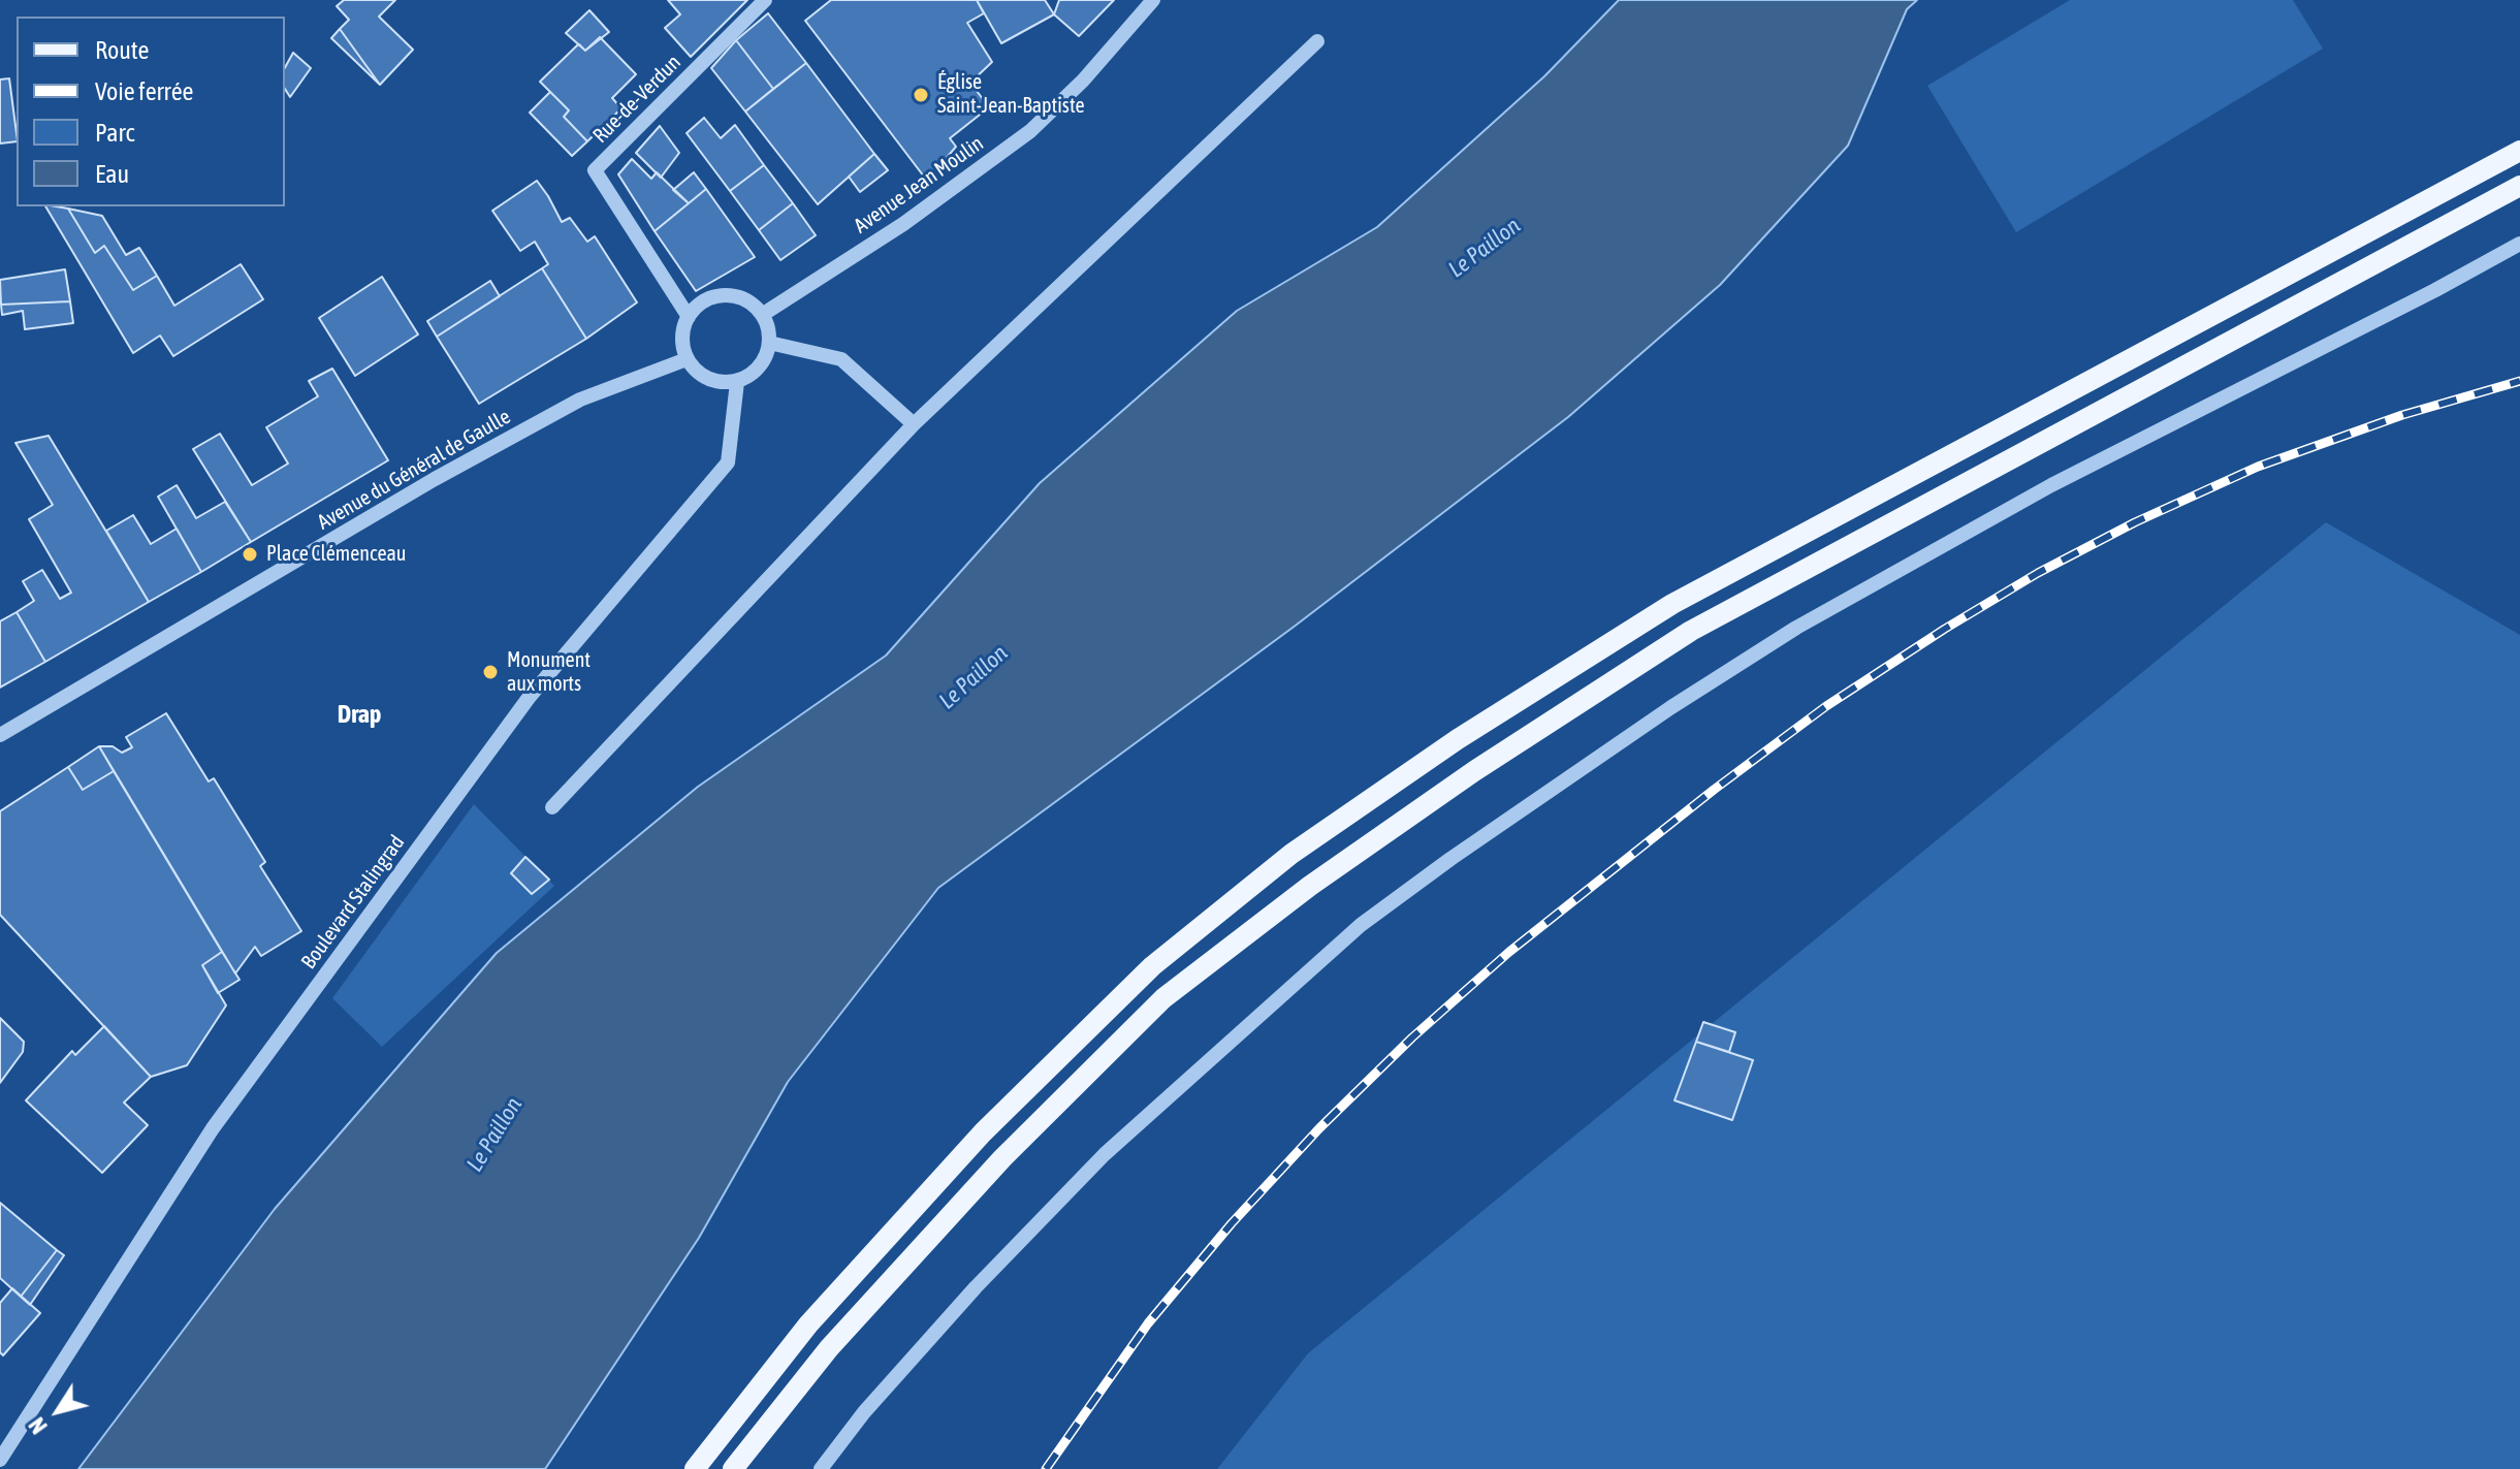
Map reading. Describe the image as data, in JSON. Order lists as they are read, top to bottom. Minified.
{"streets":{"street":["Rue-de-Verdun","Avenue Jean Moulin","Avenue du Général de Gaulle","Boulevard Stalingrad"]},"crossings":[["Rue-de-Verdun","Avenue Jean Moulin"],["Rue-de-Verdun","Avenue du Général de Gaulle"],["Rue-de-Verdun","Boulevard Stalingrad"],["Avenue Jean Moulin","Avenue du Général de Gaulle"],["Avenue Jean Moulin","Boulevard Stalingrad"],["Avenue du Général de Gaulle","Boulevard Stalingrad"]],"districts":["Drap"],"water":["Le Paillon"],"places":["Église Saint-Jean-Baptiste","Place Clémenceau","Monument aux morts"],"legend":["Route","Voie ferrée","Parc","Eau"],"north":"bottom left"}
